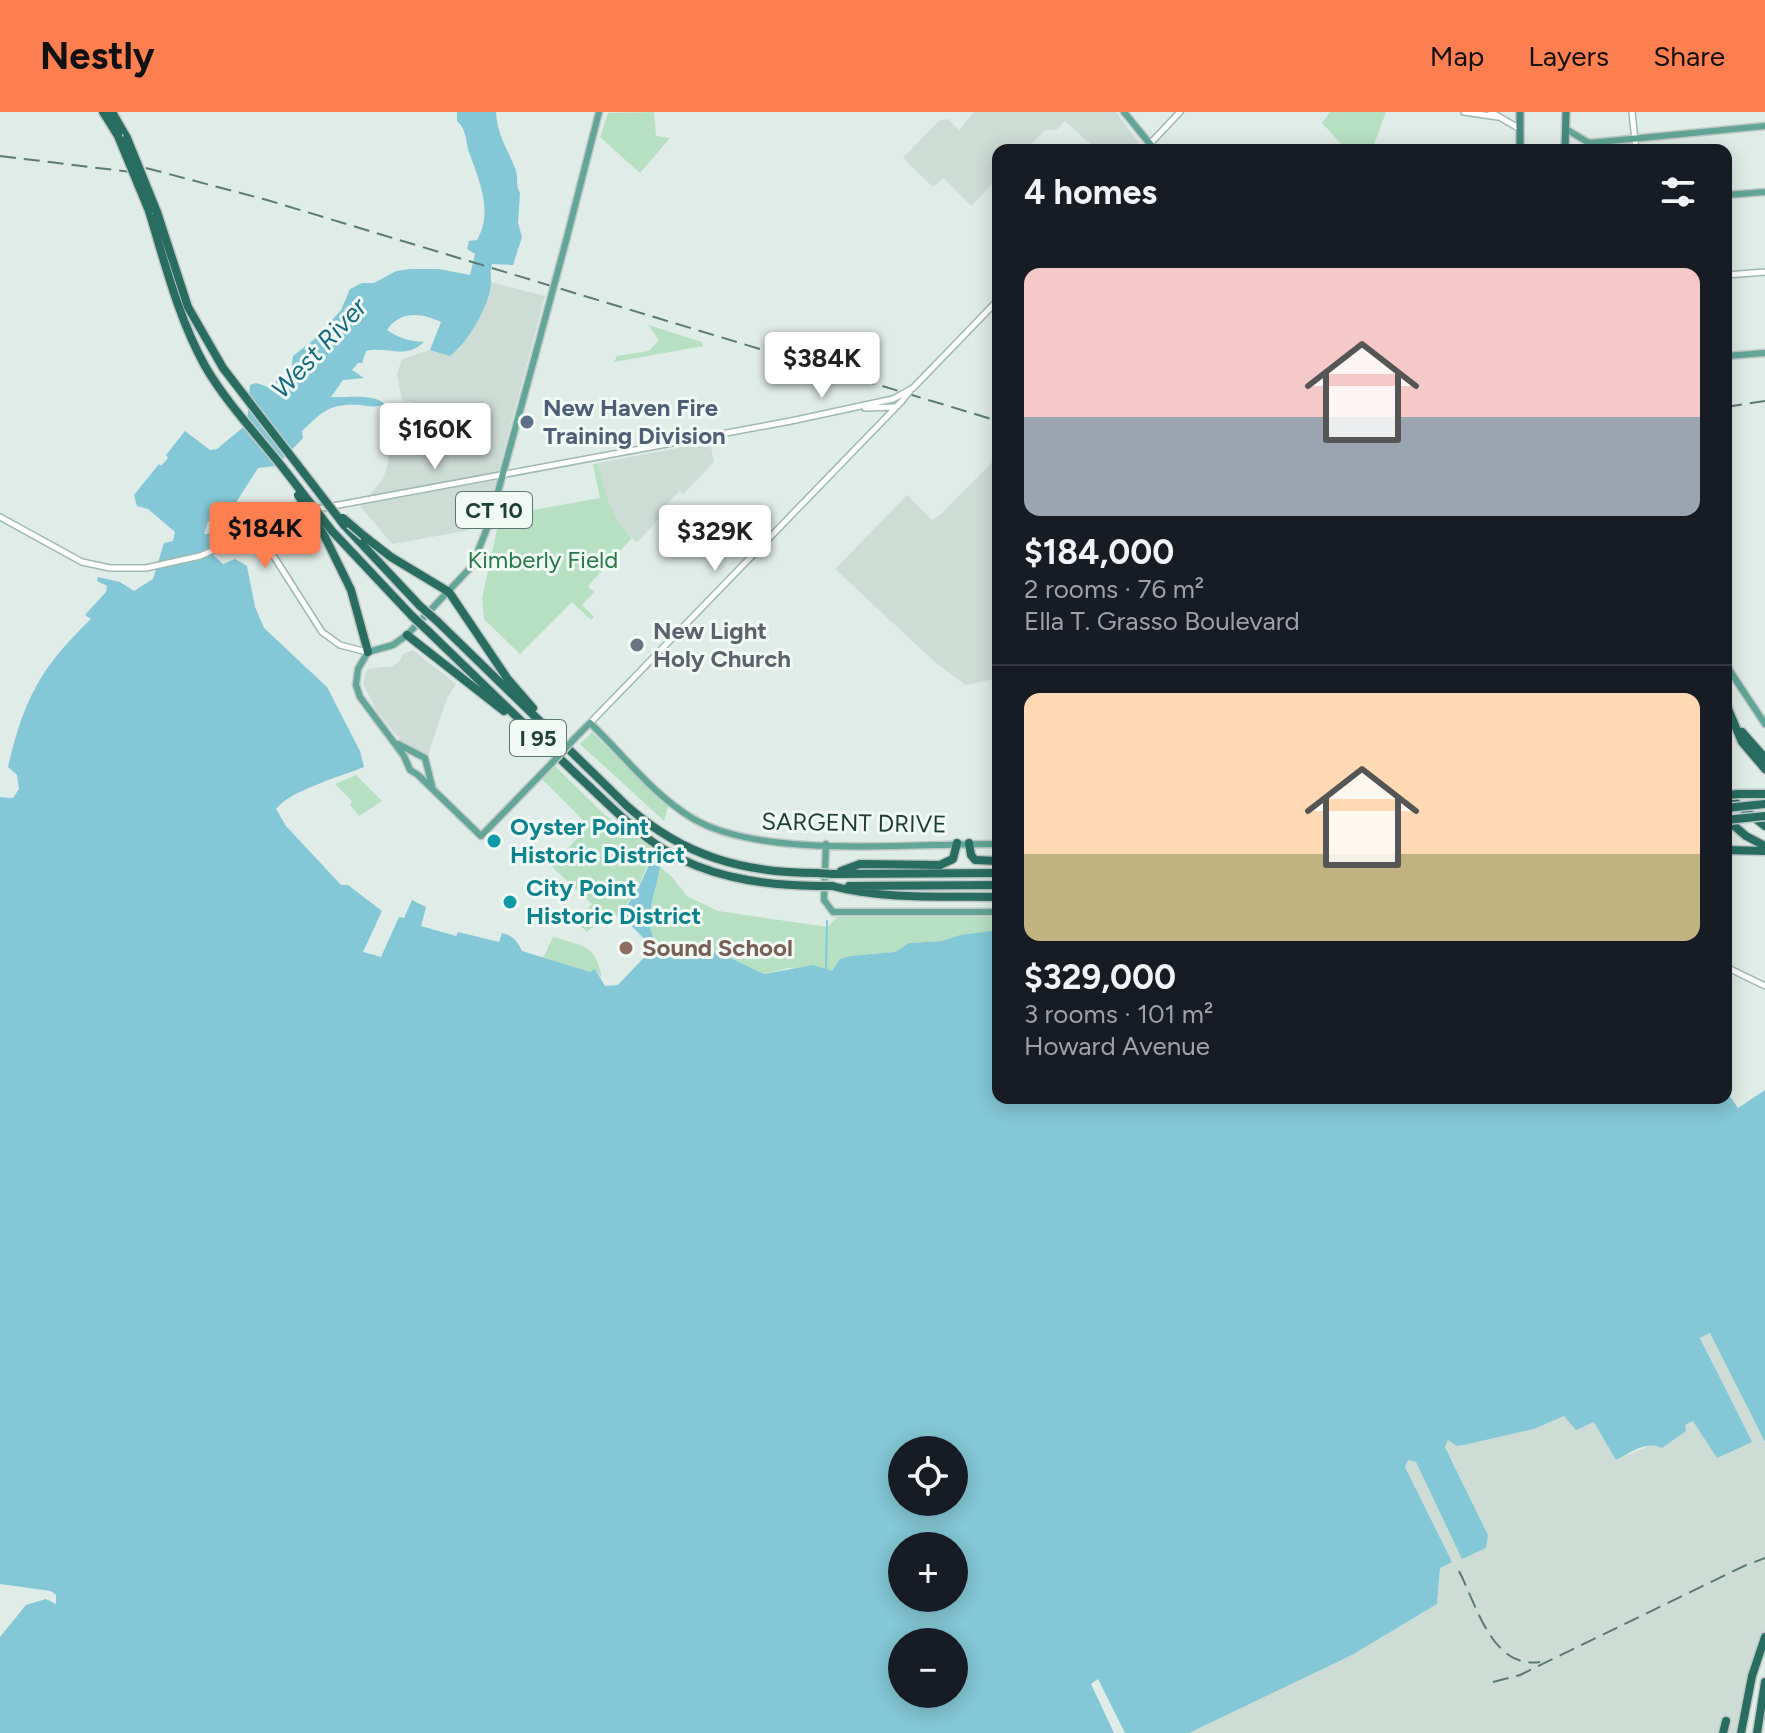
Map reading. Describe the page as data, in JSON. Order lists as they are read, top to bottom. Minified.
{"streets":{"highway":["I 95"],"main road":["CT 10","SARGENT DRIVE"]},"water":["West River"],"parks":["Kimberly Field"],"places":["New Haven Fire Training Division","New Light Holy Church","Oyster Point Historic District","City Point Historic District","Sound School"],"page":{"header":"Nestly","nav":["Map","Layers","Share"],"heading":"4 homes","list":[{"name":"$184,000","note":"2 rooms · 76 m² · Ella T. Grasso Boulevard"},{"name":"$329,000","note":"3 rooms · 101 m² · Howard Avenue"}],"price":["$384K","$160K","$184K","$329K"],"map_buttons":["+","−"]}}
